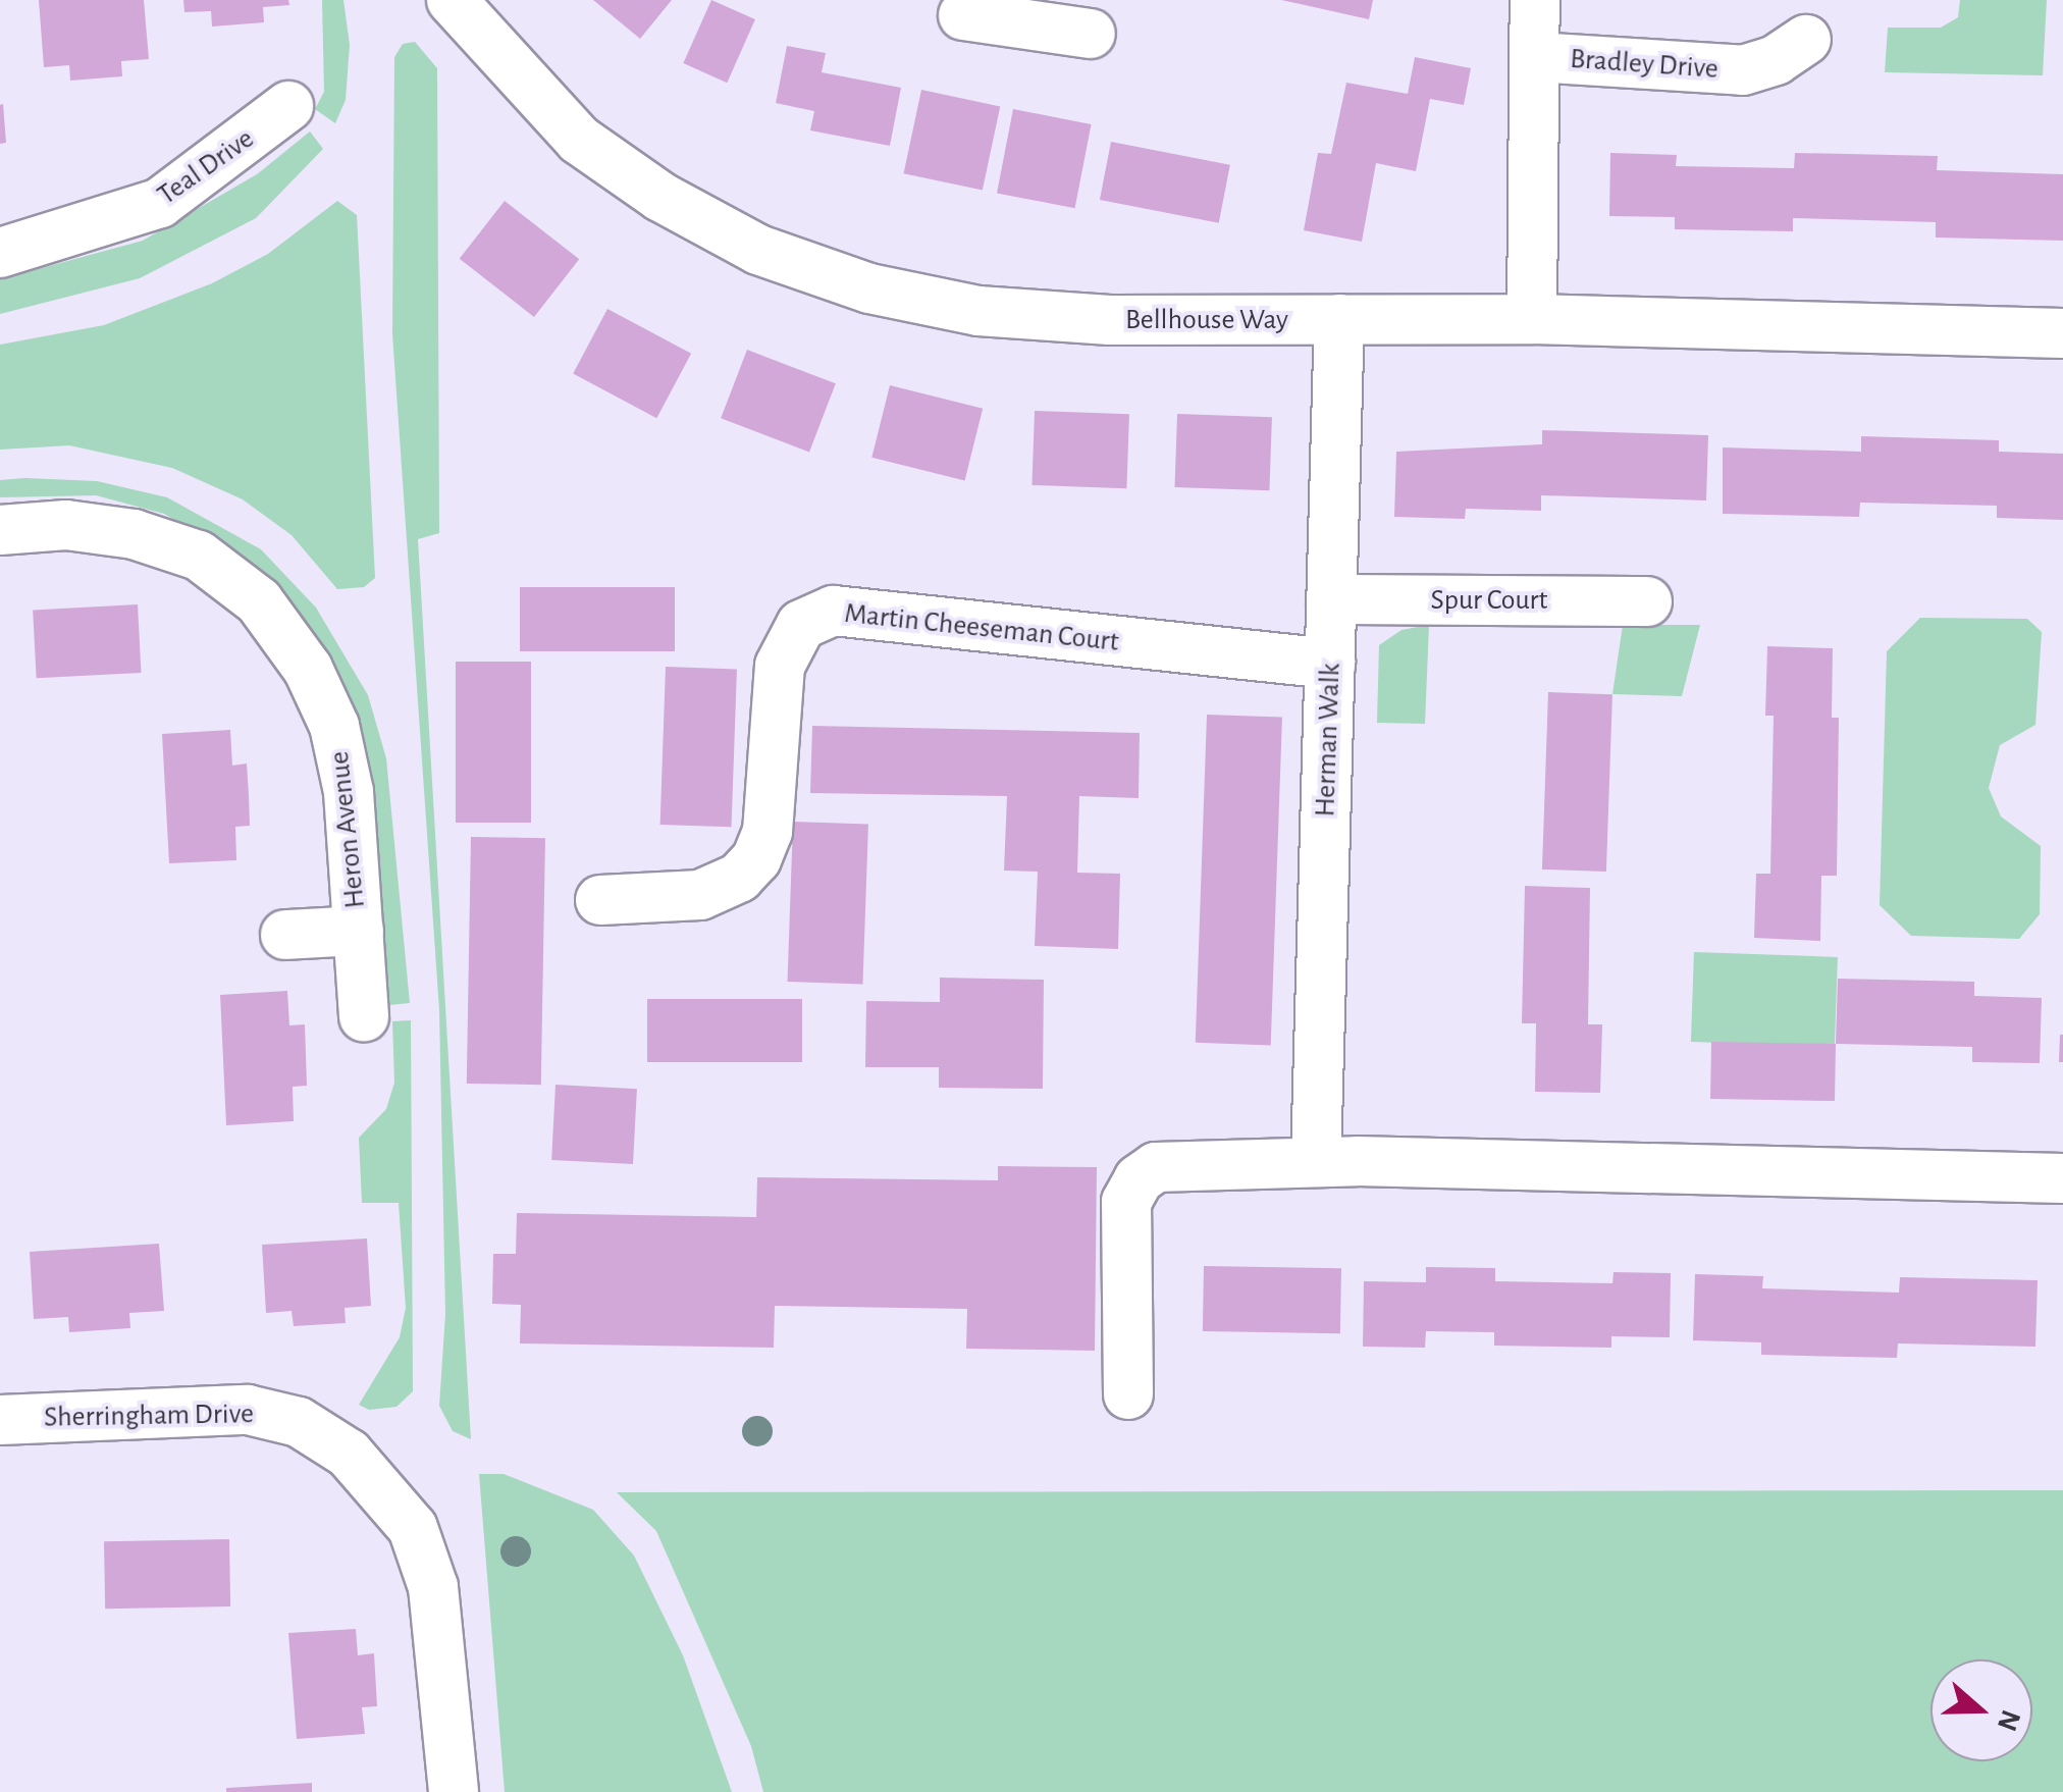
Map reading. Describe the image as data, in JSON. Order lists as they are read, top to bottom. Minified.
{"streets":{"street":["Bradley Drive","Teal Drive","Bellhouse Way","Spur Court","Martin Cheeseman Court","Herman Walk","Heron Avenue","Sherringham Drive"]},"crossings":[["Bradley Drive","Bellhouse Way"],["Bellhouse Way","Herman Walk"],["Spur Court","Herman Walk"],["Martin Cheeseman Court","Herman Walk"]],"north":"right"}
